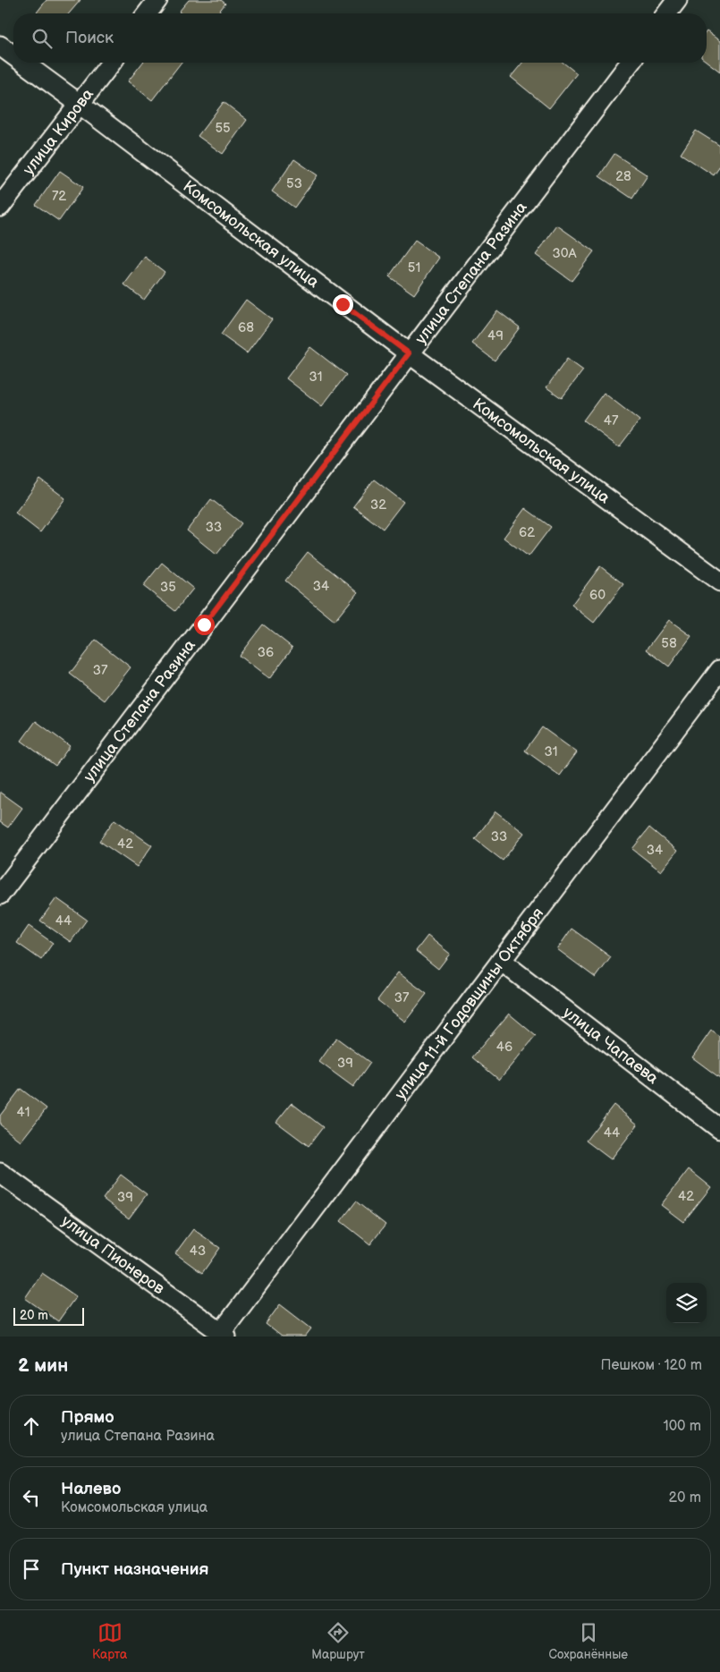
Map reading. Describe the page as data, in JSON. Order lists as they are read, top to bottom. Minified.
{"streets":{"street":["улица Кирова","Комсомольская улица","улица Степана Разина","улица 11-й Годовщины Октября","улица Чапаева","улица Пионеров"]},"crossings":[["улица Кирова","Комсомольская улица"],["Комсомольская улица","улица Степана Разина"],["улица 11-й Годовщины Октября","улица Чапаева"],["улица 11-й Годовщины Октября","улица Пионеров"]],"house_numbers":["55","28","53","72","30А","51","68","49","31","47","32","33","62","34","35","60","58","36","37","31","33","42","34","44","37","46","39","41","44","42","39","43"],"scale_bar":"20 m","page":{"search":"Поиск","scale":"20 m","heading":["2 мин","Пешком · 120 m"],"list":[["Прямо","улица Степана Разина","100 m"],["Налево","Комсомольская улица","20 m"],"Пункт назначения"],"nav":["Карта","Маршрут","Сохранённые"]}}
